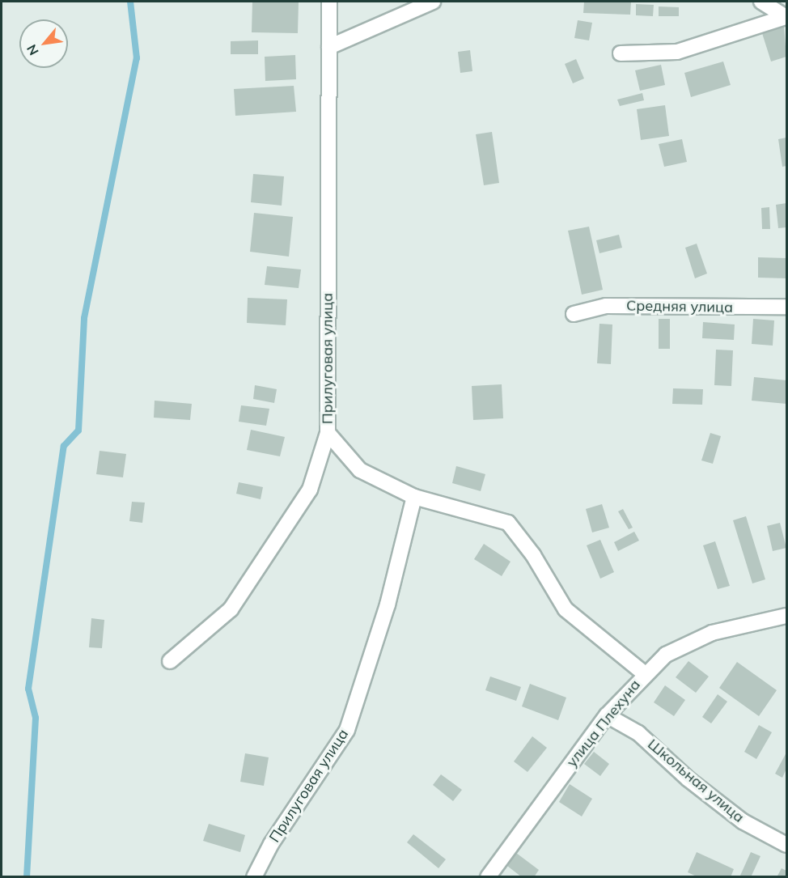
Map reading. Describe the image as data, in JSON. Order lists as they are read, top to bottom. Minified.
{"streets":{"street":["Средняя улица","Прилуговая улица","улица Плехуна","Школьная улица"]},"crossings":[["улица Плехуна","Школьная улица"]],"north":"bottom left"}
